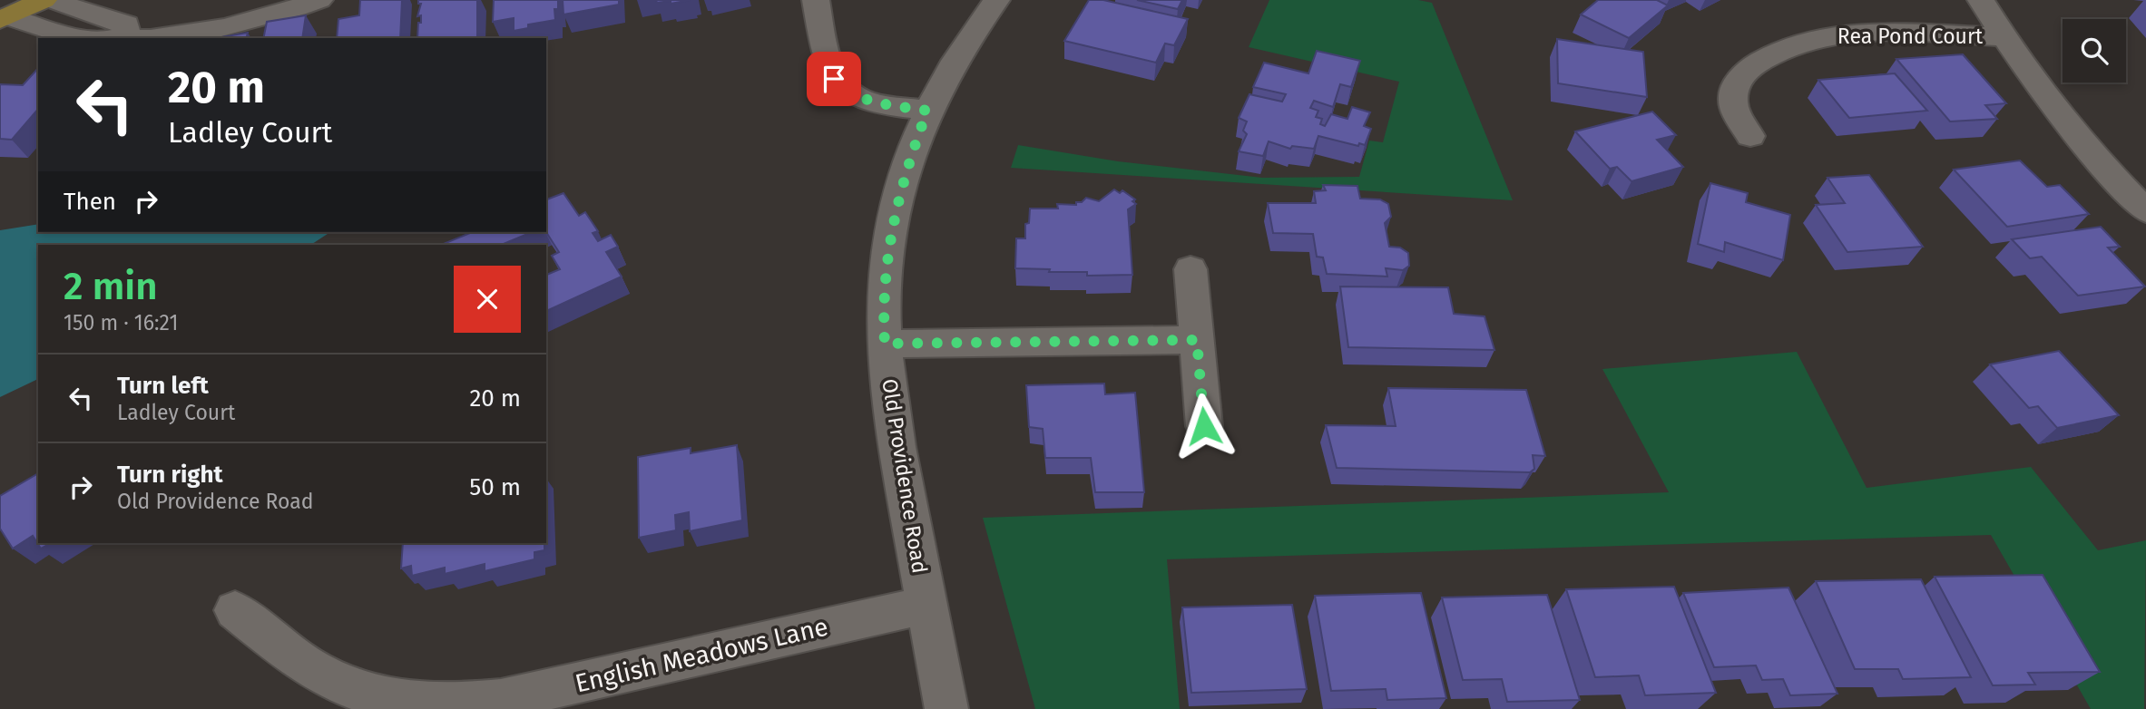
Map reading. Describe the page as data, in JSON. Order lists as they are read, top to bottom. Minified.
{"streets":{"street":["Rea Pond Court","Old Providence Road","English Meadows Lane"]},"crossings":[["Old Providence Road","English Meadows Lane"]],"page":{"turn":["20 m","Ladley Court"],"then":"Then","heading":["2 min","150 m · 16:21"],"list":[{"name":"Turn left","note":"Ladley Court","value":"20 m"},{"name":"Turn right","note":"Old Providence Road","value":"50 m"}]}}
